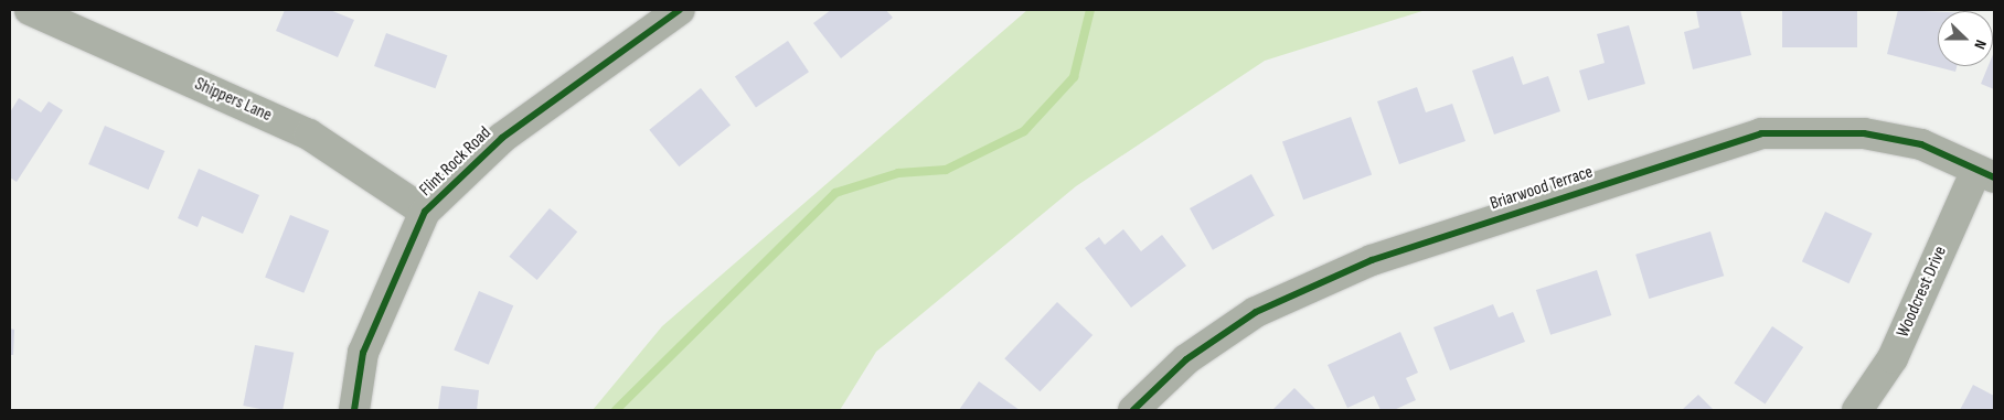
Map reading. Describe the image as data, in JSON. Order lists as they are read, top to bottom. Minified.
{"streets":{"street":["Shippers Lane","Flint Rock Road","Briarwood Terrace","Woodcrest Drive"]},"crossings":[["Shippers Lane","Flint Rock Road"],["Briarwood Terrace","Woodcrest Drive"]],"north":"right"}
